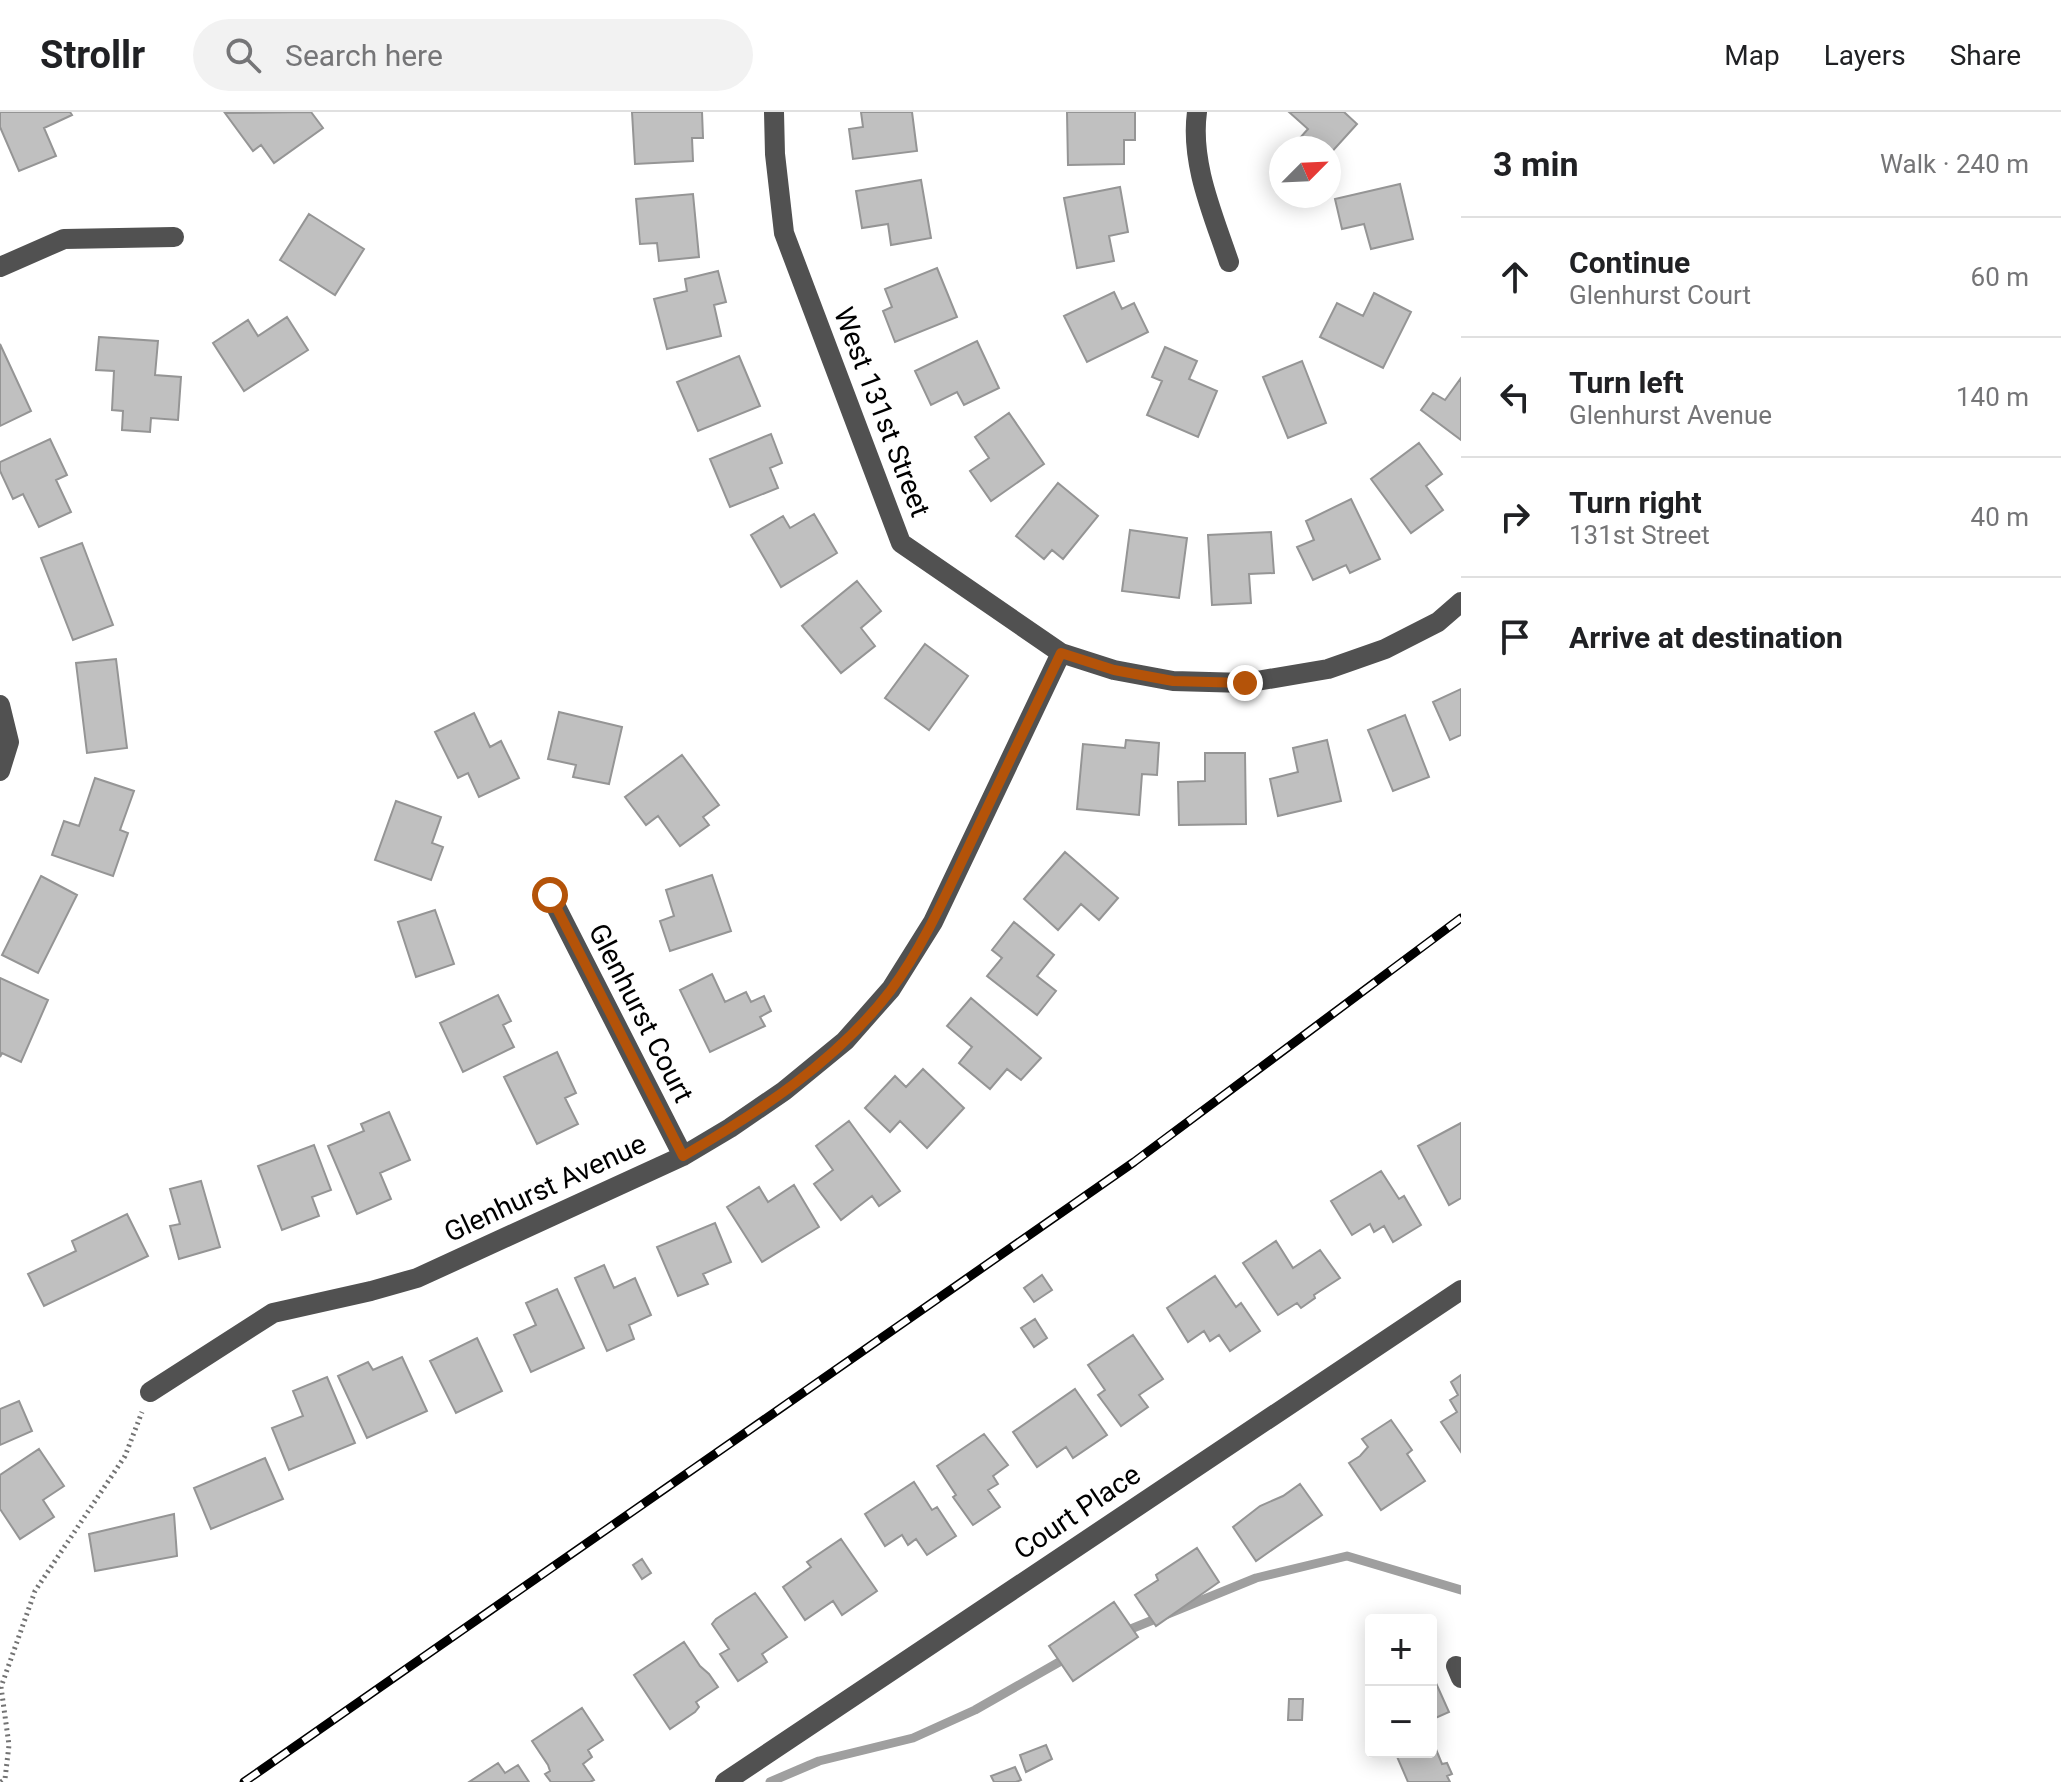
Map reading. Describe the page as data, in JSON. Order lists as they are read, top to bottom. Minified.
{"streets":{"street":["West 131st Street","Glenhurst Court","Glenhurst Avenue","Court Place"]},"crossings":[["West 131st Street","Glenhurst Avenue"],["Glenhurst Court","Glenhurst Avenue"]],"north":"top right","page":{"header":"Strollr","search":"Search here","nav":["Map","Layers","Share"],"heading":["3 min","Walk · 240 m"],"list":[["Continue","Glenhurst Court","60 m"],["Turn left","Glenhurst Avenue","140 m"],["Turn right","131st Street","40 m"],"Arrive at destination"],"map_buttons":["+","−"]}}
